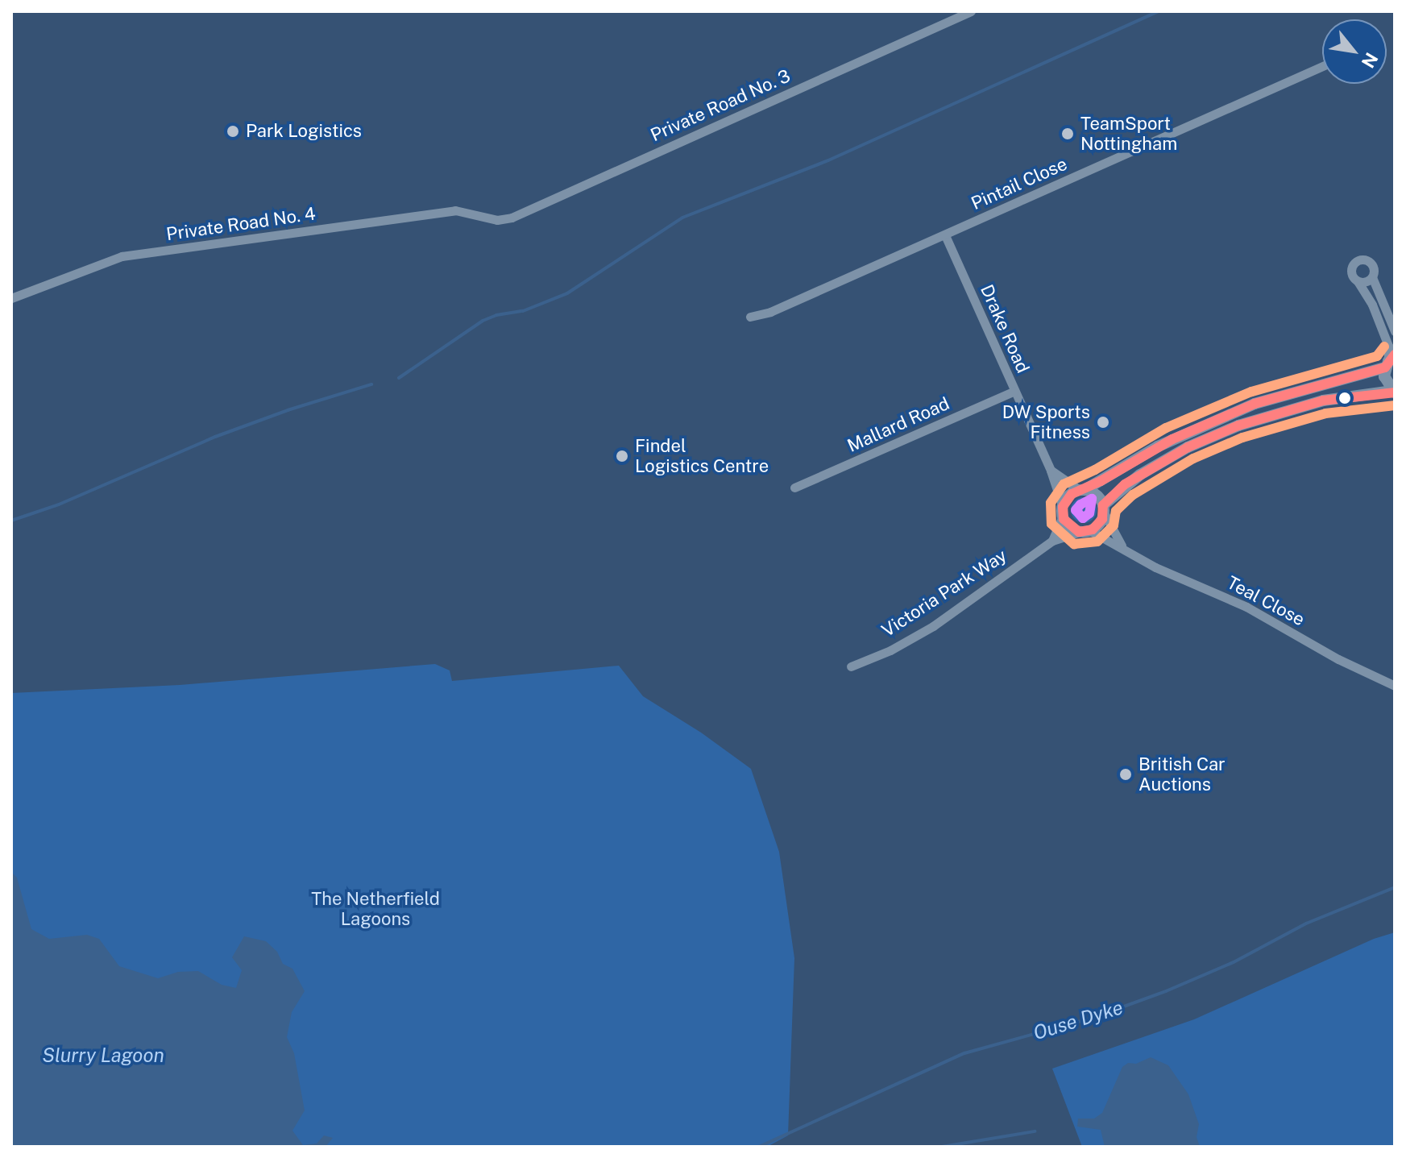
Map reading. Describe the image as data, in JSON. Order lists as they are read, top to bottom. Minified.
{"streets":{"street":["Private Road No. 3","Pintail Close","Private Road No. 4","Drake Road","Mallard Road","Victoria Park Way","Teal Close"]},"crossings":[["Private Road No. 3","Private Road No. 4"],["Pintail Close","Drake Road"],["Drake Road","Mallard Road"],["Drake Road","Teal Close"]],"water":["Ouse Dyke","Slurry Lagoon"],"parks":["The Netherfield Lagoons"],"places":["Park Logistics","TeamSport Nottingham","DW Sports Fitness","Findel Logistics Centre","British Car Auctions"],"north":"bottom right"}
